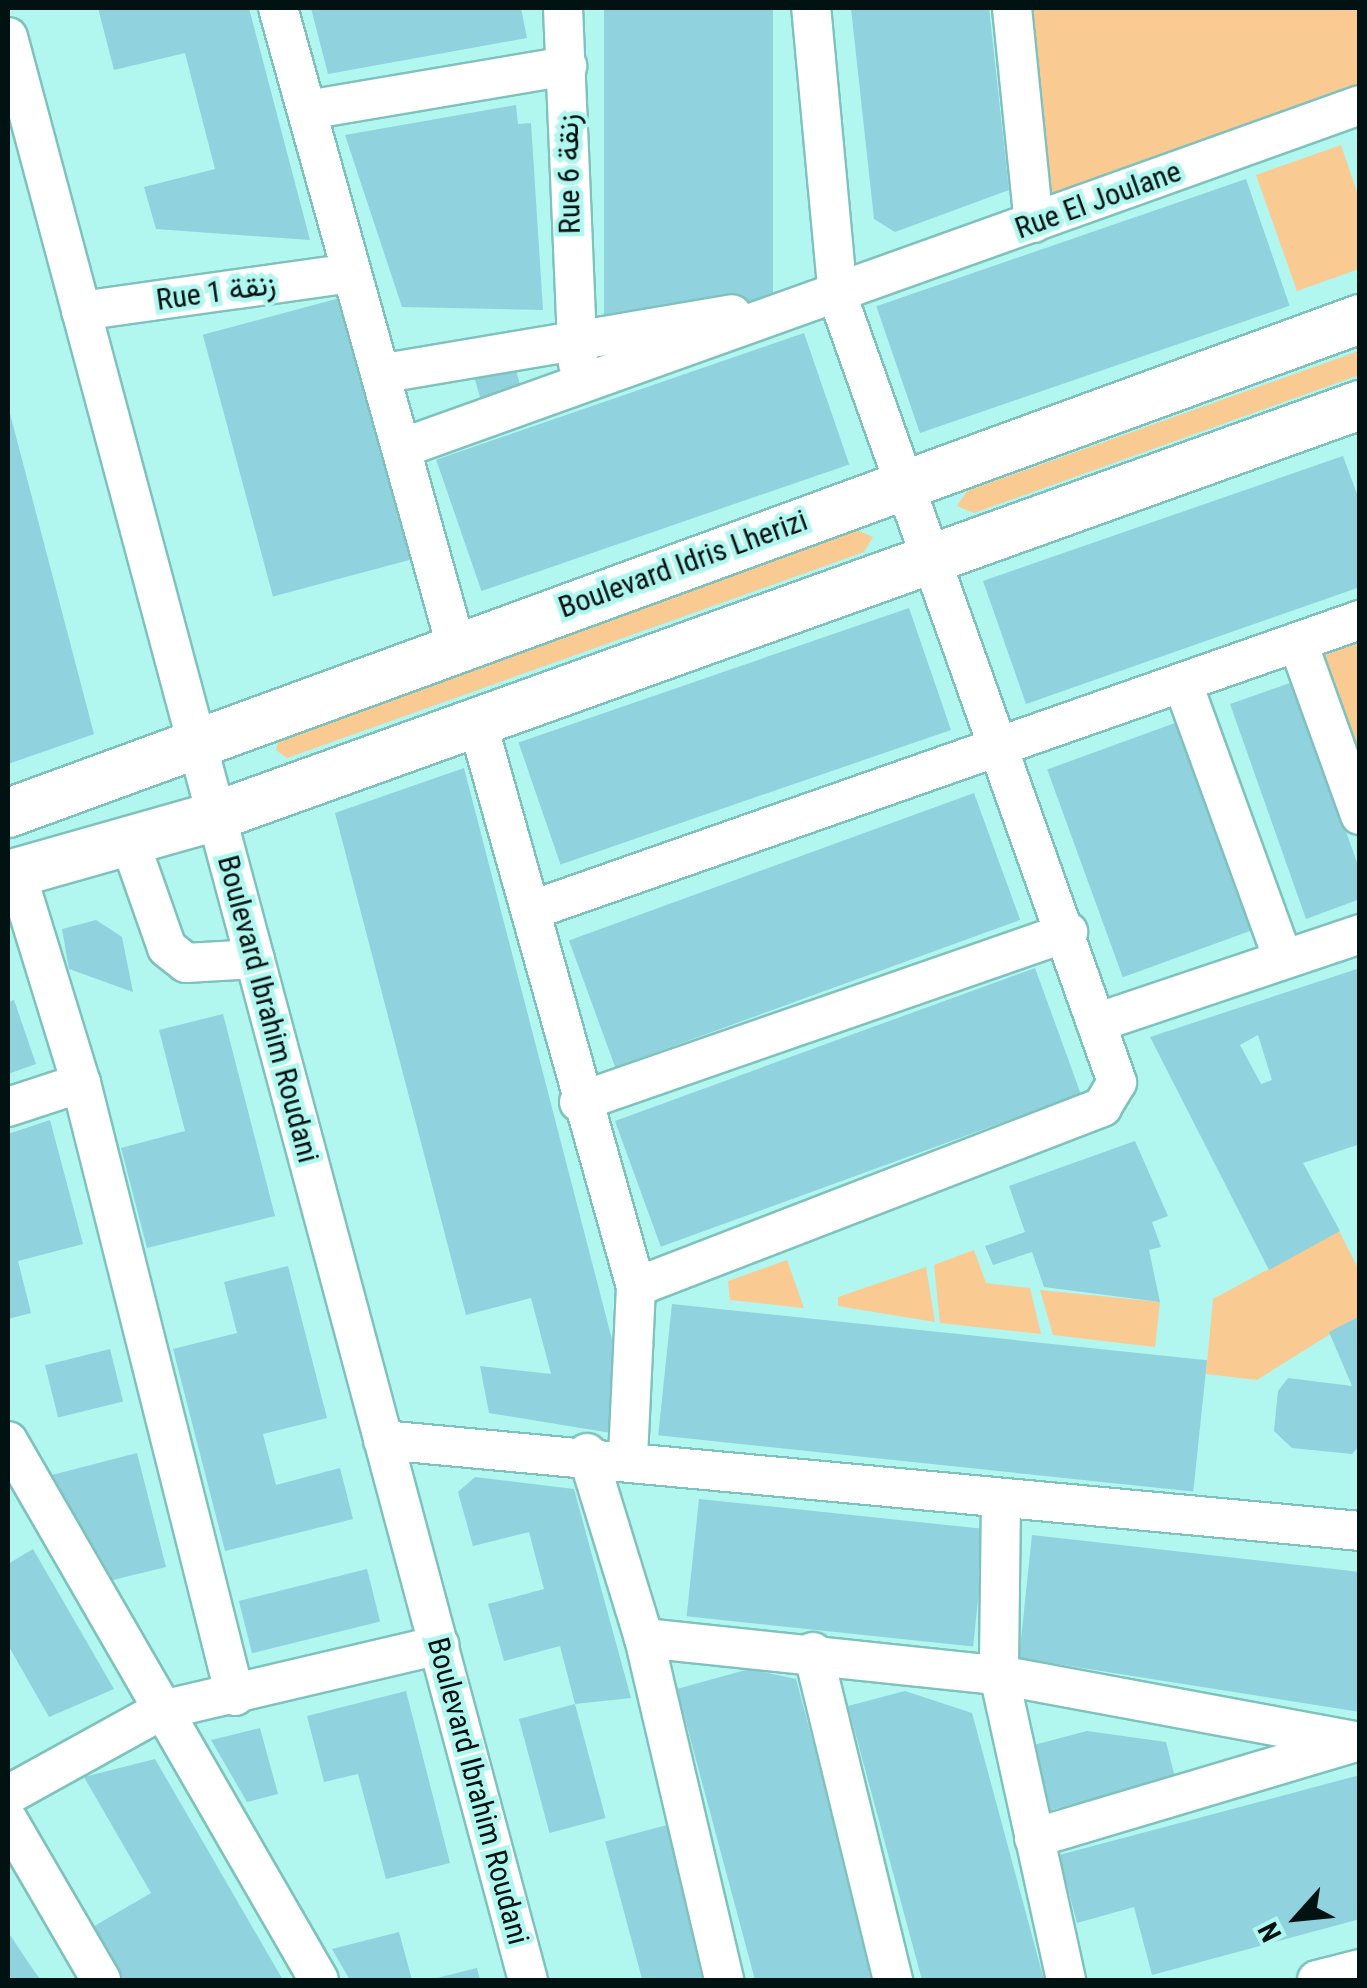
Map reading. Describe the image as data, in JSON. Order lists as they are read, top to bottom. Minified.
{"streets":{"main road":["Boulevard Idris Lherizi"],"street":["Rue 6 زنقة","Rue El Joulane","Rue 1 زنقة","Boulevard Ibrahim Roudani"]},"crossings":[["Rue 1 زنقة","Boulevard Ibrahim Roudani"],["Boulevard Idris Lherizi","Boulevard Ibrahim Roudani"]],"north":"bottom left"}
